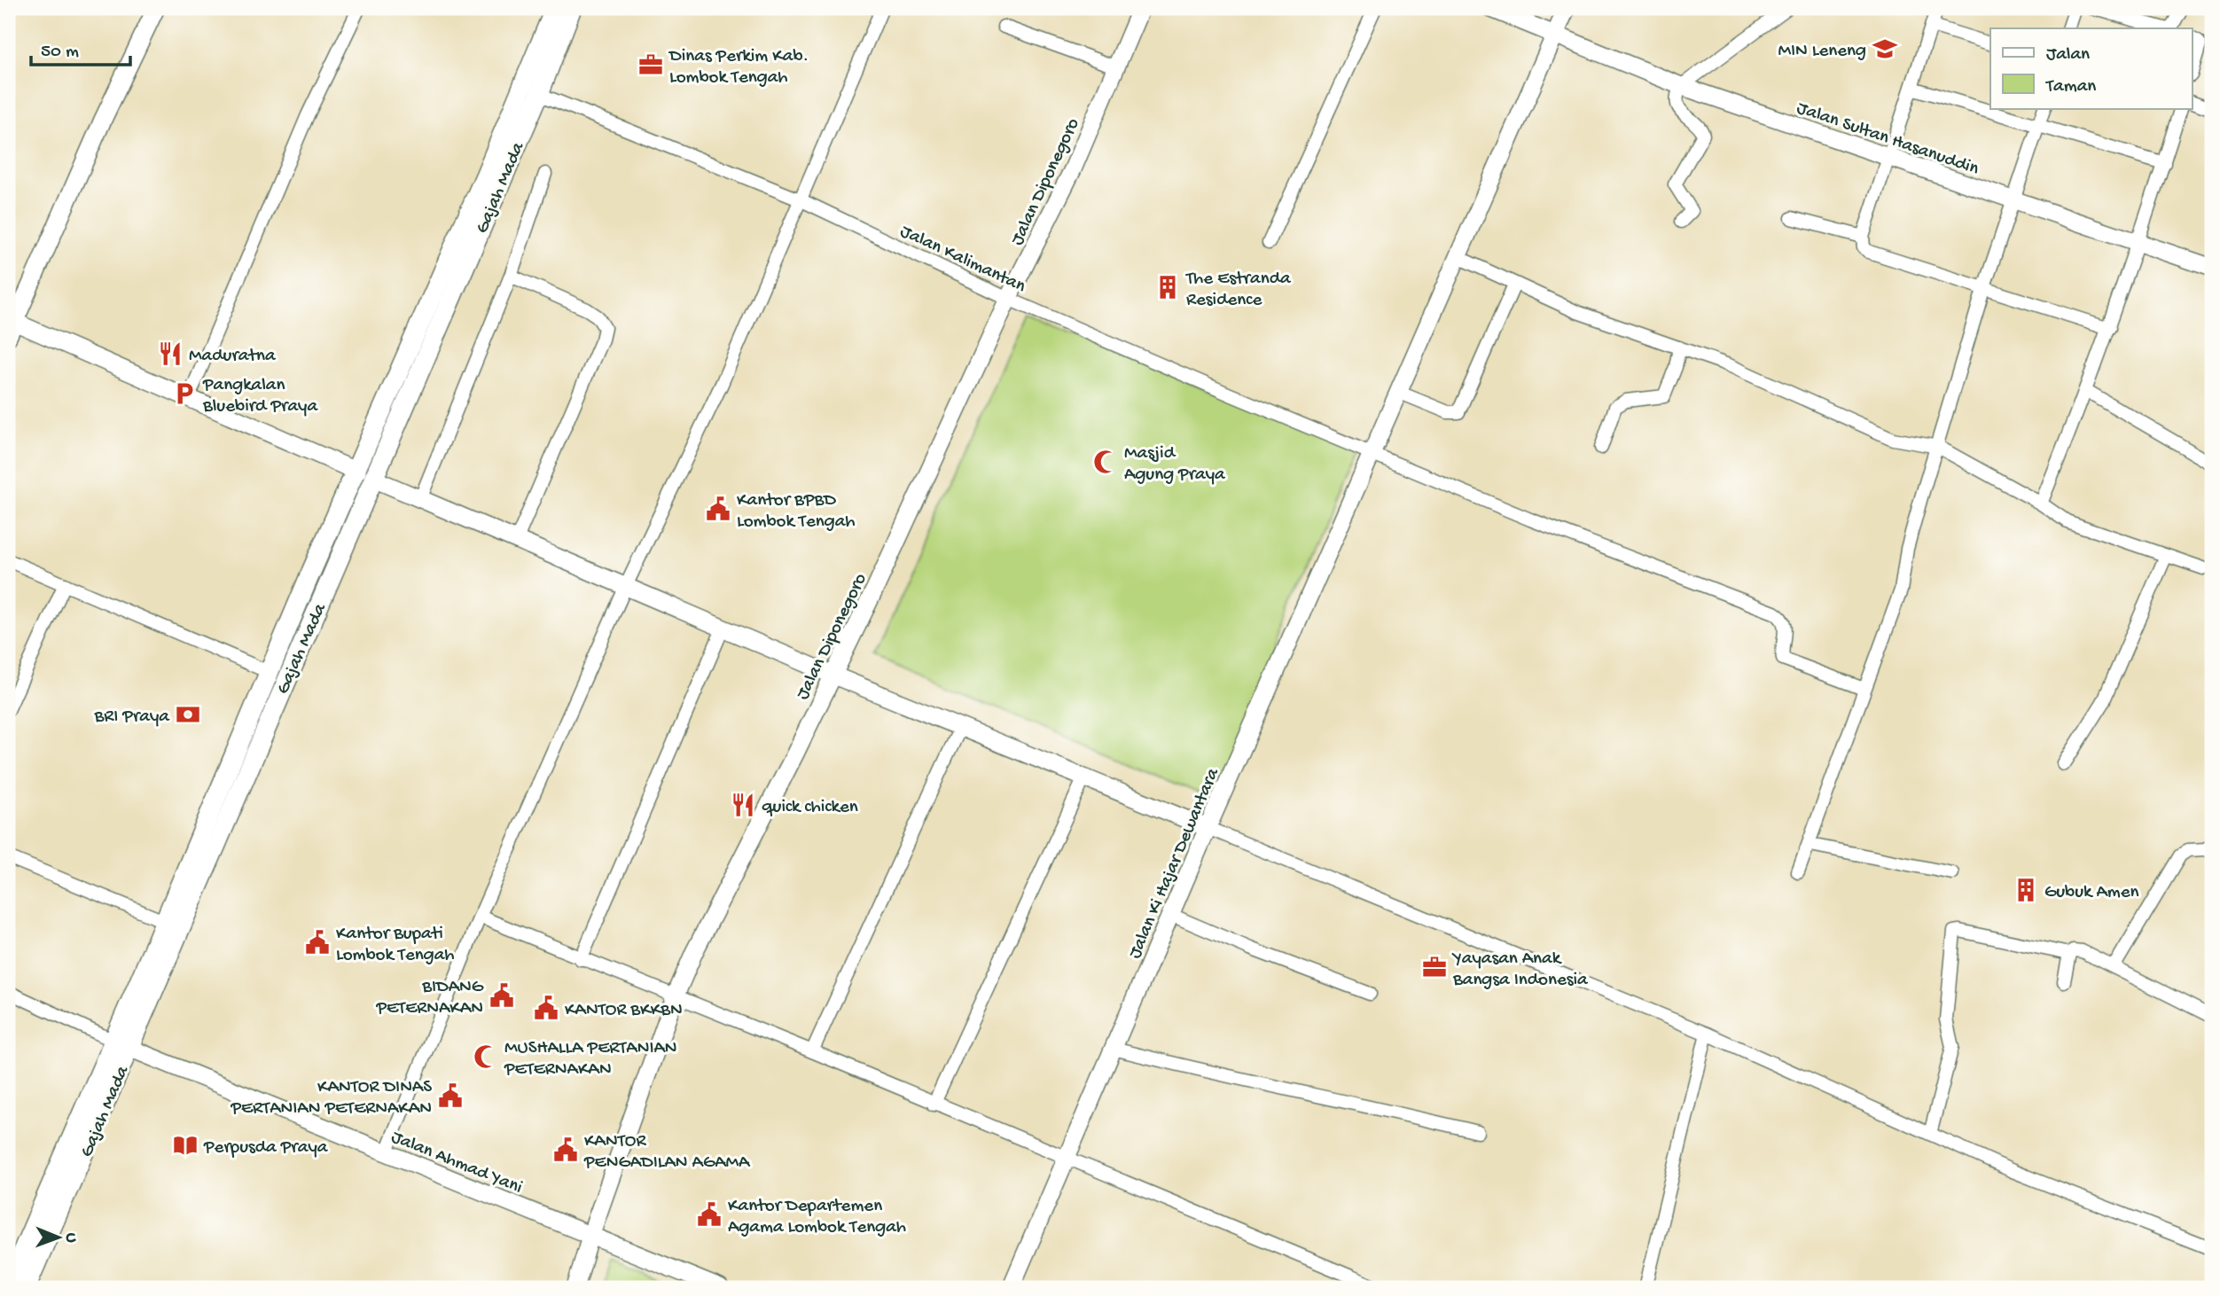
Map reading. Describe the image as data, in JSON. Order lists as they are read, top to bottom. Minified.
{"streets":{"main road":["Gajah Mada"],"street":["Jalan Sultan Hasanuddin","Jalan Diponegoro","Jalan Kalimantan","Jalan Ki Hajar Dewantara","Jalan Ahmad Yani"]},"crossings":[["Jalan Sultan Hasanuddin","Jalan Ki Hajar Dewantara"],["Jalan Diponegoro","Jalan Kalimantan"],["Jalan Diponegoro","Jalan Ahmad Yani"],["Gajah Mada","Jalan Kalimantan"],["Gajah Mada","Jalan Ahmad Yani"],["Jalan Kalimantan","Jalan Ki Hajar Dewantara"]],"places":{"school or university":["MIN Leneng"],"office":["Dinas Perkim Kab. Lombok Tengah","Yayasan Anak Bangsa Indonesia"],"building":["The Estranda Residence","Gubuk Amen"],"restaurant":["Maduratna","quick chicken"],"parking":["Pangkalan Bluebird Praya"],"mosque":["Masjid Agung Praya","MUSHALLA PERTANIAN PETERNAKAN"],"public building":["Kantor BPBD Lombok Tengah","Kantor Bupati Lombok Tengah","BIDANG PETERNAKAN","KANTOR BKKBN","KANTOR DINAS PERTANIAN PETERNAKAN","KANTOR PENGADILAN AGAMA","Kantor Departemen Agama Lombok Tengah"],"bank":["BRI Praya"],"library":["Perpusda Praya"]},"legend":["Jalan","Taman"],"scale_bar":"50 m","north":"right"}
